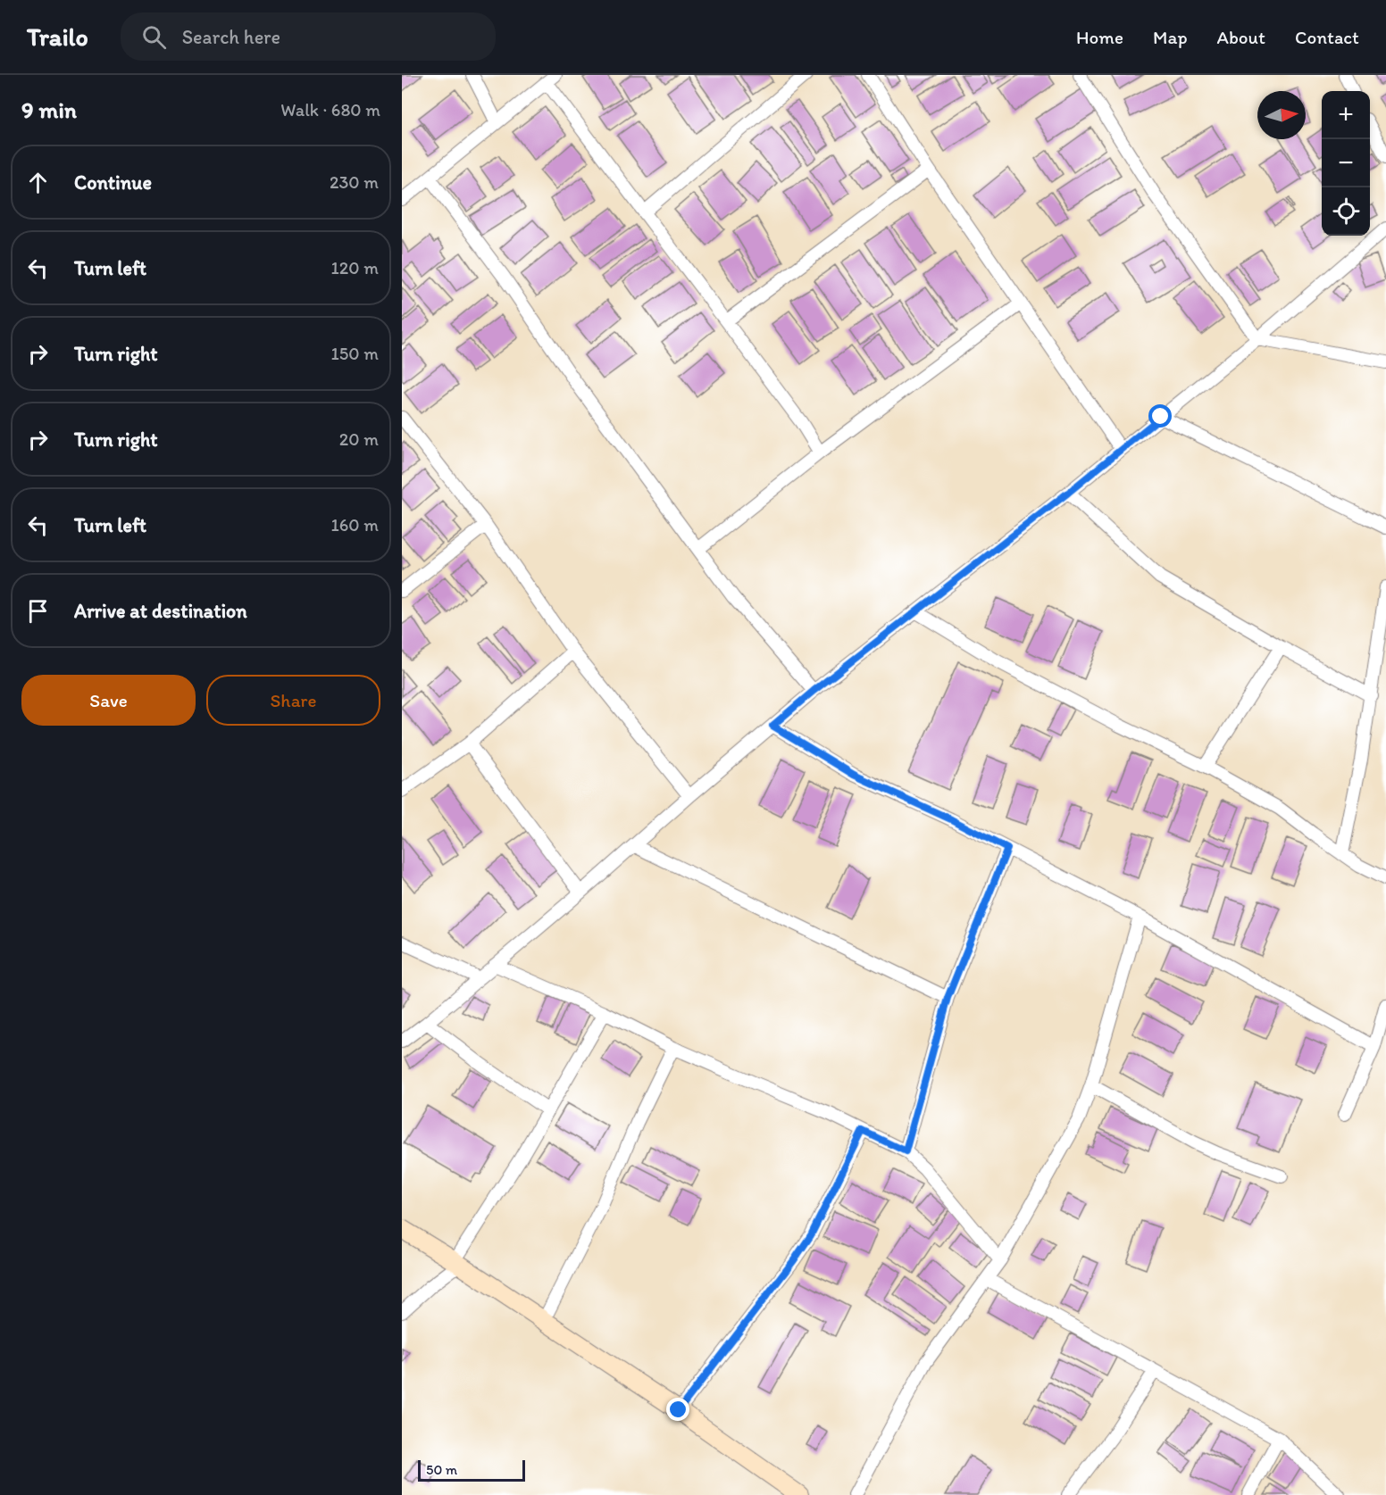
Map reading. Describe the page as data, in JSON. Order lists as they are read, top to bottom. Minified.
{"scale_bar":"50 m","north":"right","page":{"header":"Trailo","search":"Search here","nav":["Home","Map","About","Contact"],"heading":["9 min","Walk · 680 m"],"map_buttons":["+","−"],"list":[["Continue","230 m"],["Turn left","120 m"],["Turn right","150 m"],["Turn right","20 m"],["Turn left","160 m"],"Arrive at destination"],"buttons":["Save","Share"],"scale":"50 m"}}
